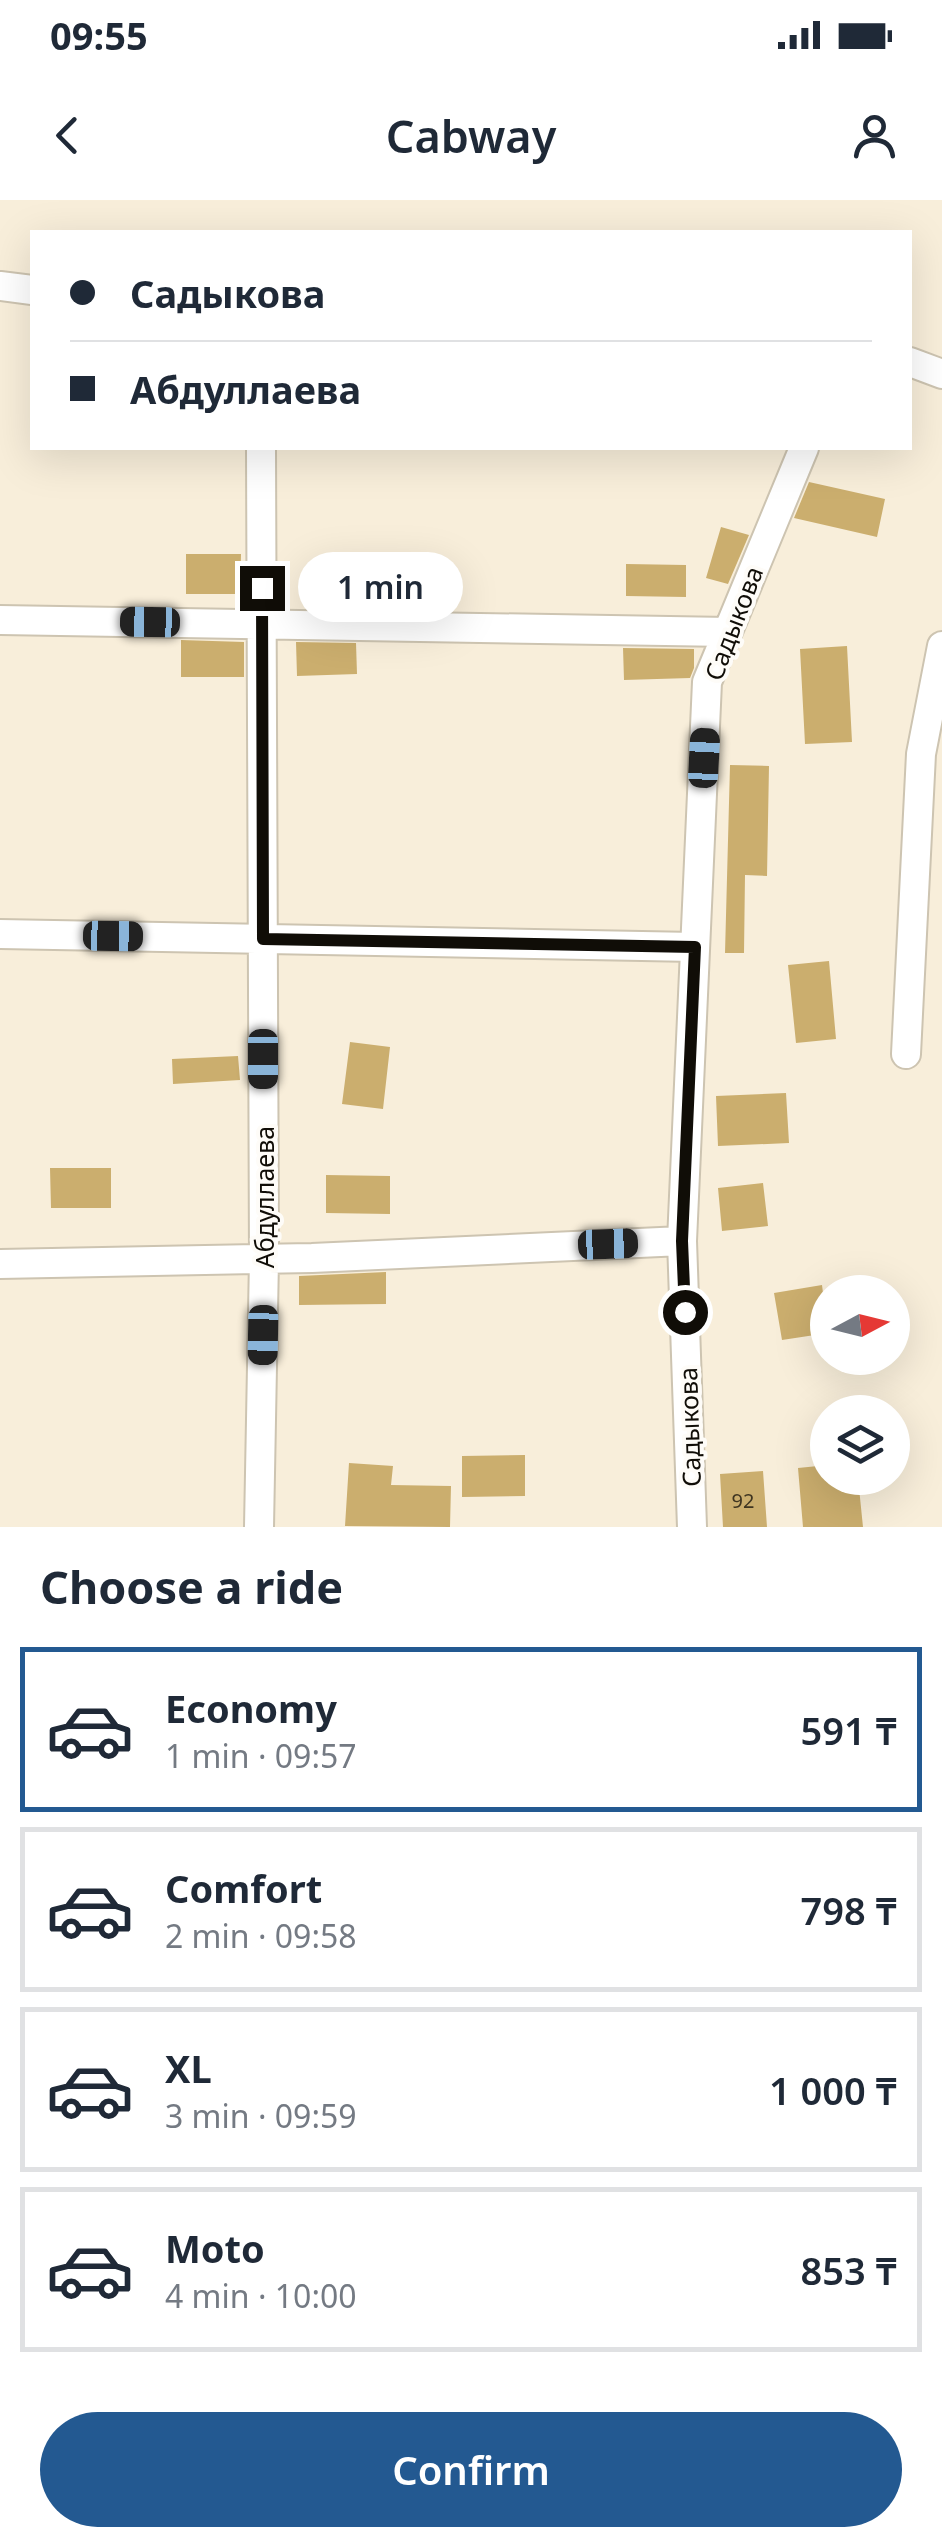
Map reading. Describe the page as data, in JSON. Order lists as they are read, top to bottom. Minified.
{"streets":{"street":["Садыкова","Абдуллаева"]},"house_numbers":["92"],"north":"right","page":{"status":"09:55","header":"Cabway","banner":["Садыкова","Абдуллаева"],"bubble":"1 min","heading":"Choose a ride","list":[{"name":"Economy","note":"1 min · 09:57","value":"591 ₸"},{"name":"Comfort","note":"2 min · 09:58","value":"798 ₸"},{"name":"XL","note":"3 min · 09:59","value":"1 000 ₸"},{"name":"Moto","note":"4 min · 10:00","value":"853 ₸"}],"buttons":"Confirm"}}
